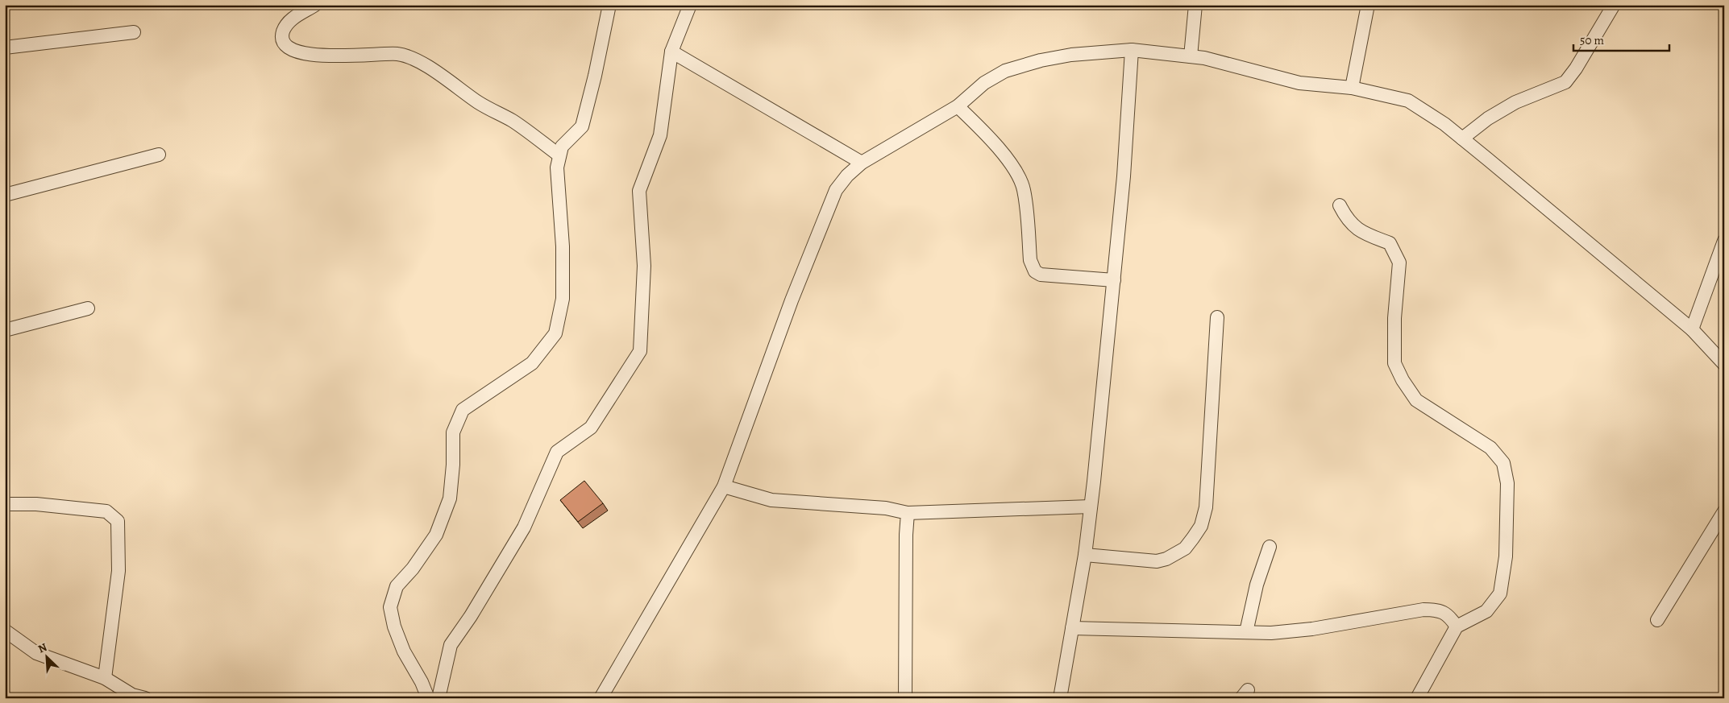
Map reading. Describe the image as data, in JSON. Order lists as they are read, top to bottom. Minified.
{"scale_bar":"50 m","north":"top left"}
